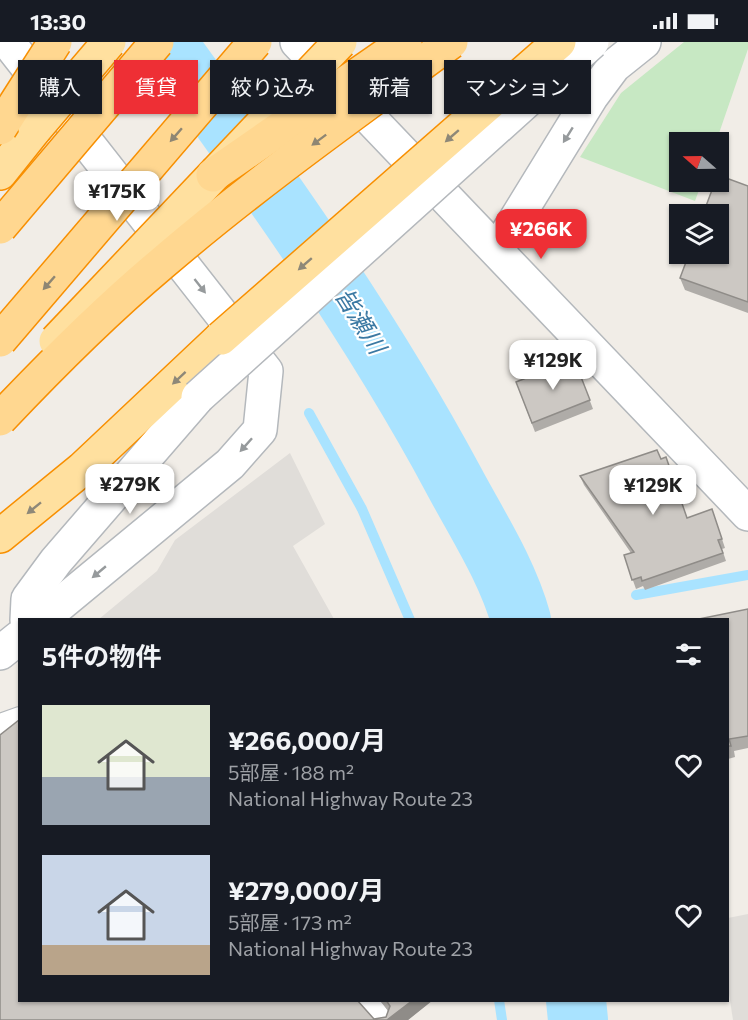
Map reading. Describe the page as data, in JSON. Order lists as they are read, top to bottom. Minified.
{"water":["皆瀬川"],"north":"left","page":{"status":"13:30","chip":["購入","賃貸","絞り込み","新着","マンション"],"price":["¥175K","¥266K","¥129K","¥279K","¥129K"],"heading":"5件の物件","list":[{"name":"¥266,000/月","note":"5部屋 · 188 m² · National Highway Route 23"},{"name":"¥279,000/月","note":"5部屋 · 173 m² · National Highway Route 23"}]}}
